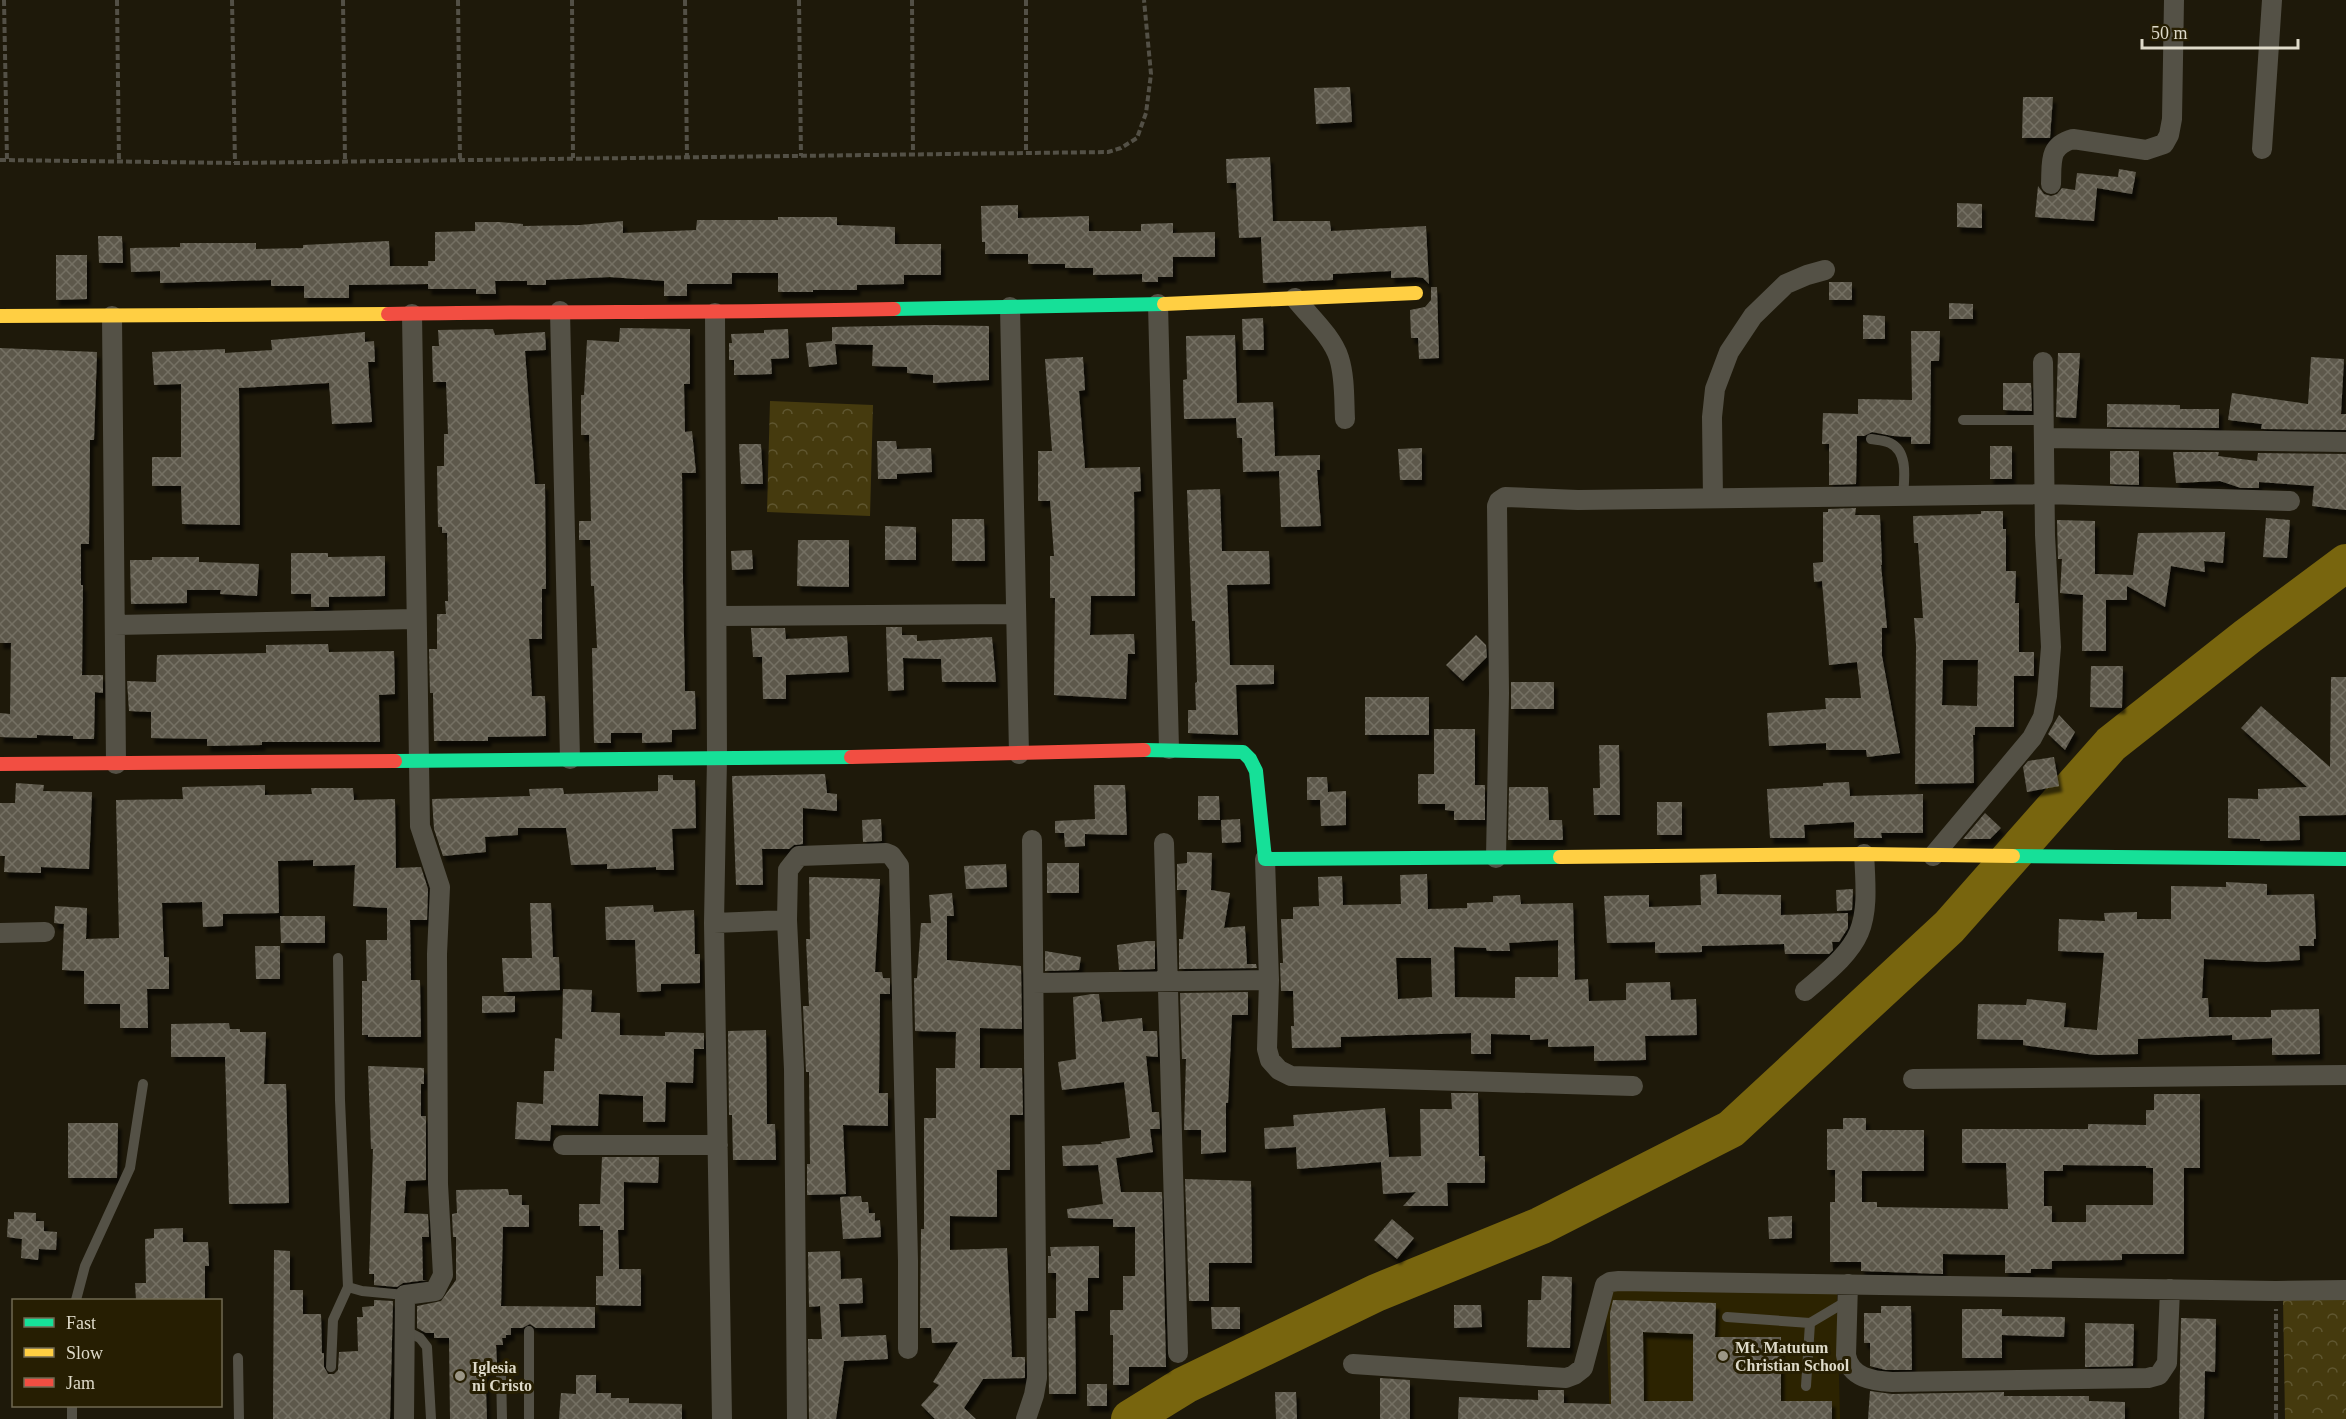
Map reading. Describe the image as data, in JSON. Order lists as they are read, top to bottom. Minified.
{"places":["Mt. Matutum Christian School","Iglesia ni Cristo"],"legend":["Fast","Slow","Jam"],"scale_bar":"50 m"}
